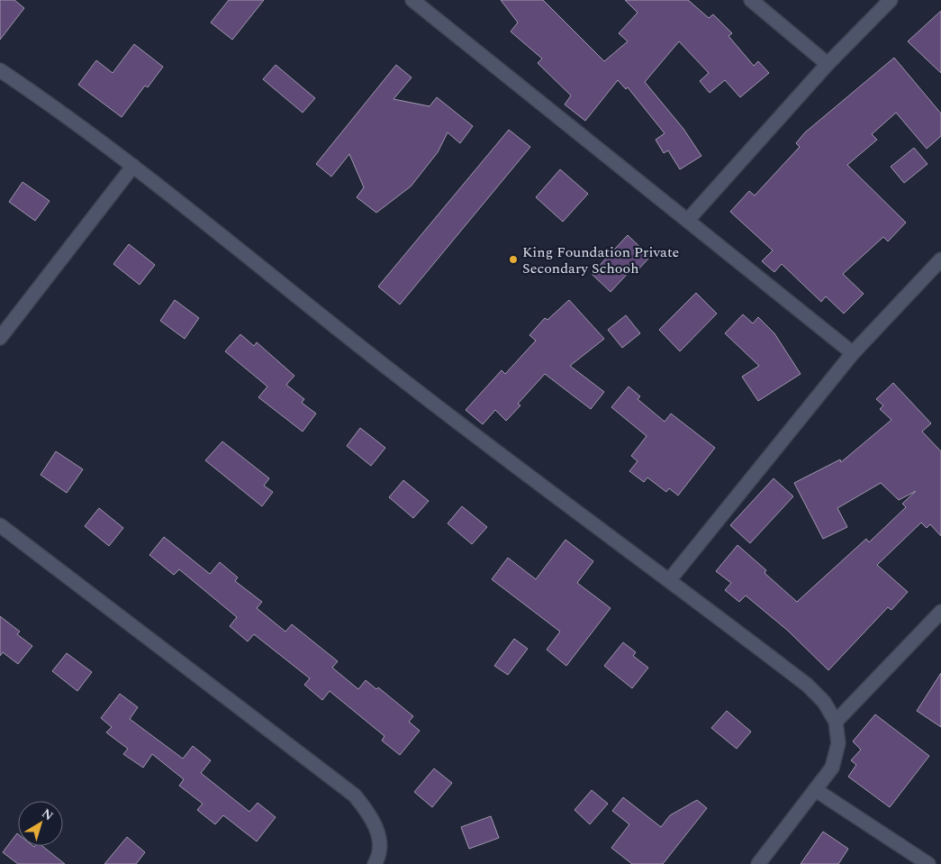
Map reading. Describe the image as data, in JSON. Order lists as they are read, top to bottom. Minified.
{"places":["King Foundation Private Secondary Schooh"],"north":"top right"}
